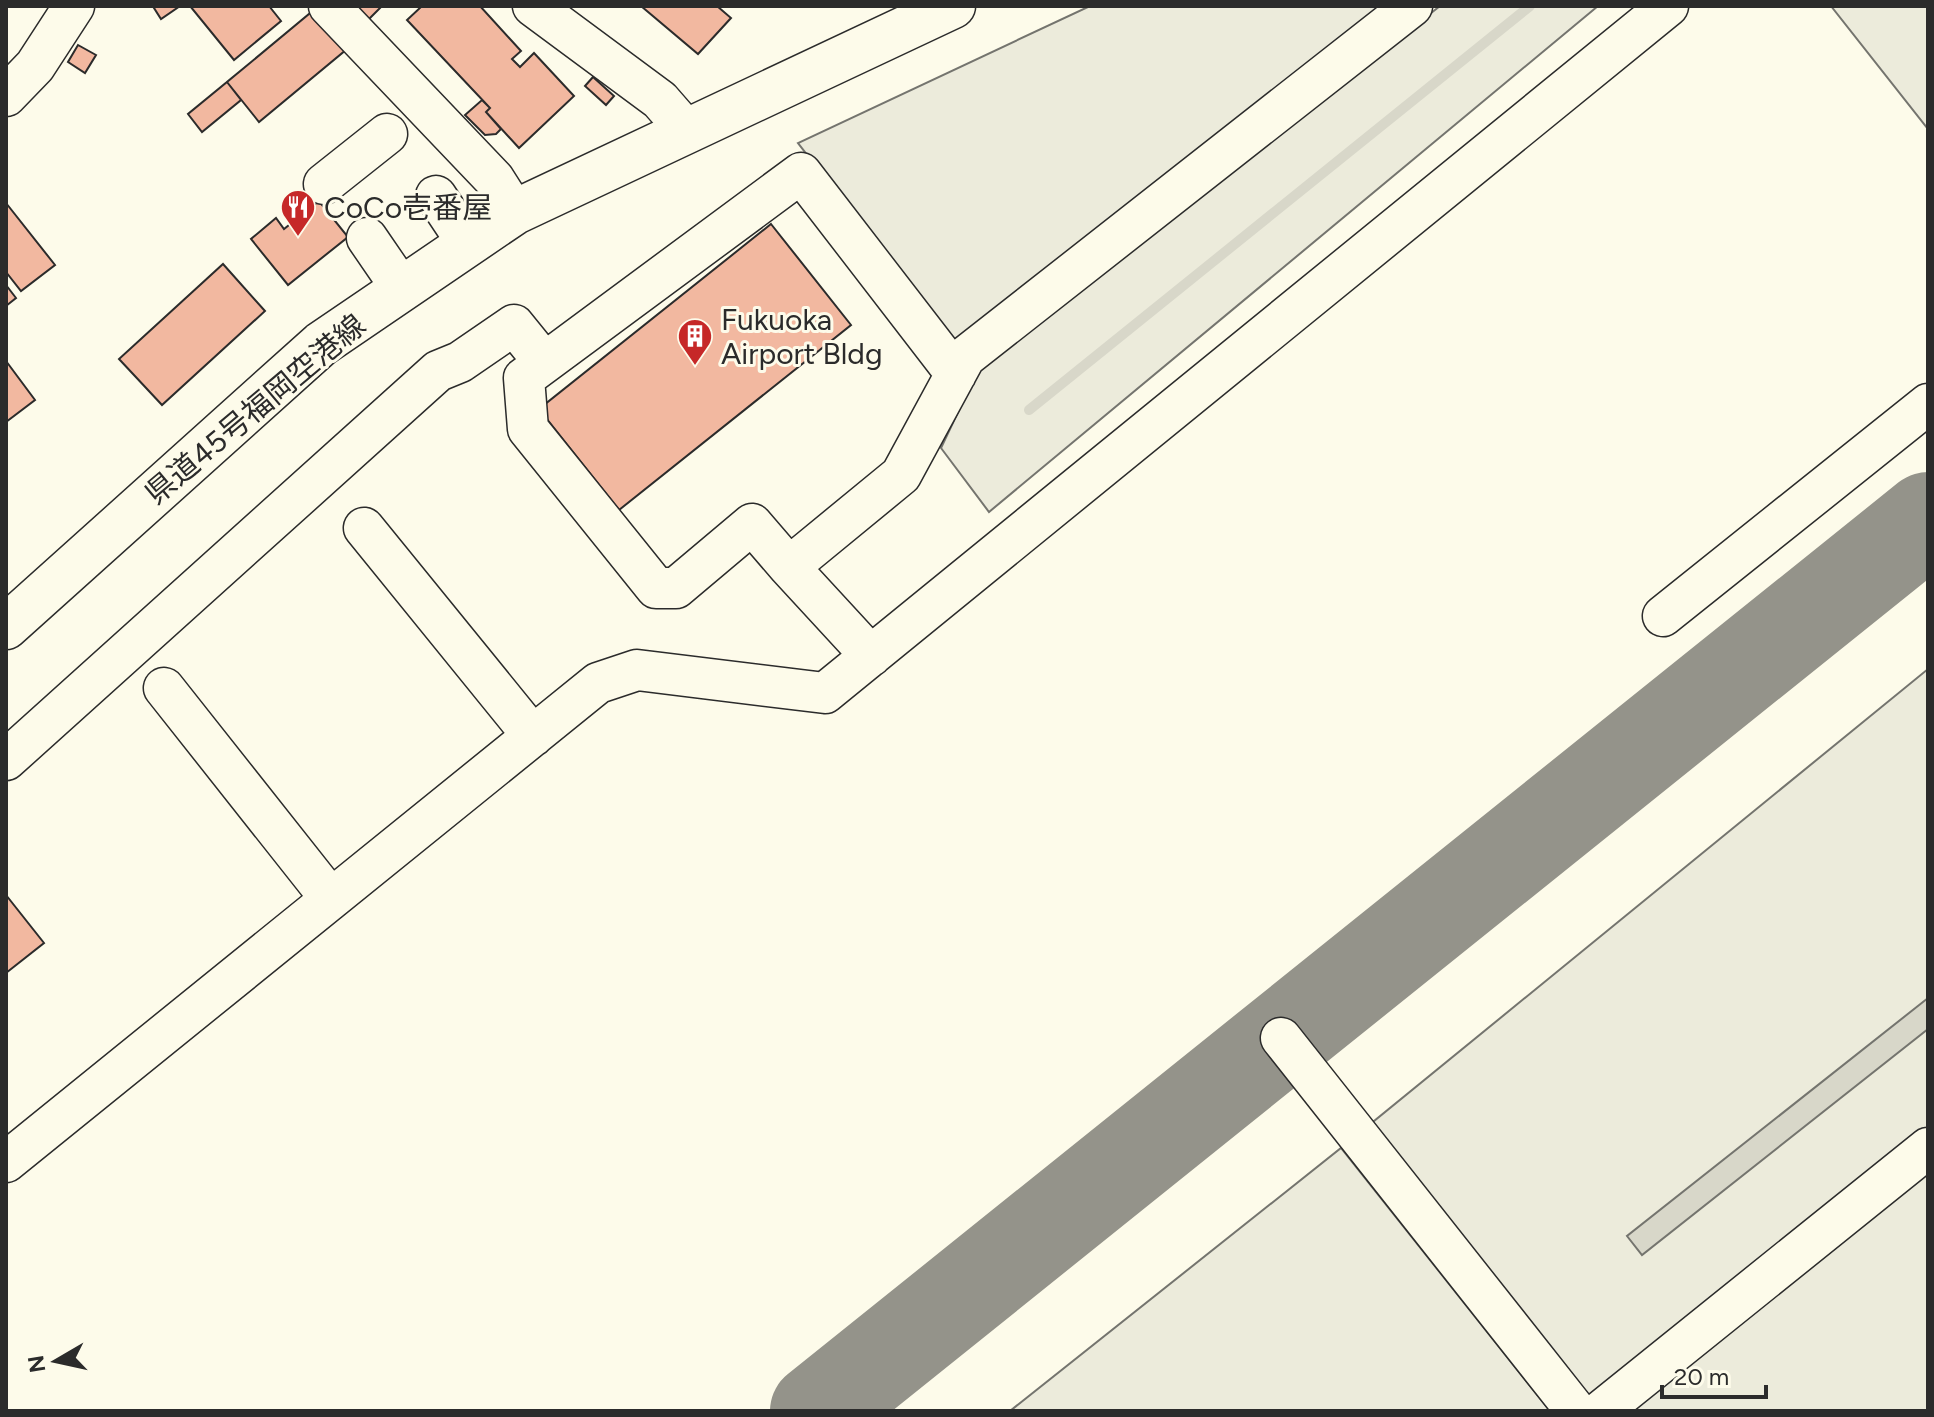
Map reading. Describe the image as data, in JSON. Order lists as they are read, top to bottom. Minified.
{"streets":{"main road":["県道45号福岡空港線"]},"places":{"restaurant":["CoCo壱番屋"],"building":["Fukuoka Airport Bldg"]},"scale_bar":"20 m","north":"left"}
